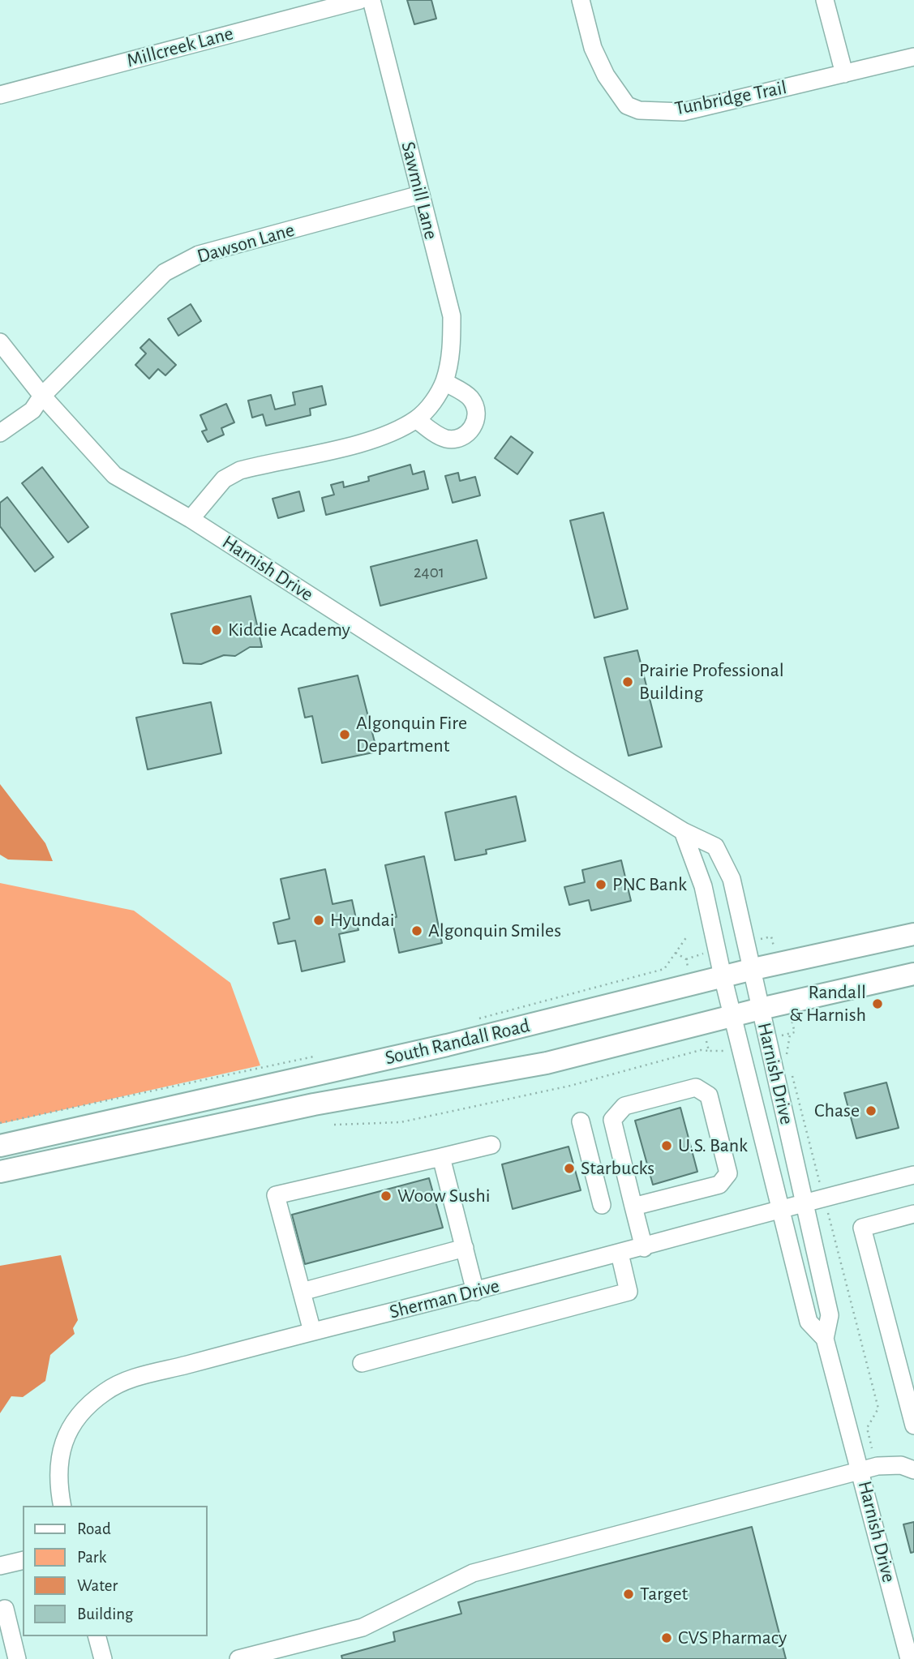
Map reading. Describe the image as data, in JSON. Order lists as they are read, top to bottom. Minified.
{"streets":{"main road":["South Randall Road"],"street":["Millcreek Lane","Tunbridge Trail","Sawmill Lane","Dawson Lane","Harnish Drive","Sherman Drive"]},"crossings":[["Sawmill Lane","Dawson Lane"],["Sawmill Lane","Harnish Drive"],["Dawson Lane","Harnish Drive"],["Harnish Drive","South Randall Road"],["Harnish Drive","Sherman Drive"]],"places":["Kiddie Academy","Prairie Professional Building","Algonquin Fire Department","PNC Bank","Hyundai","Algonquin Smiles","Randall & Harnish","Chase","U.S. Bank","Starbucks","Woow Sushi","Target","CVS Pharmacy"],"house_numbers":["2401"],"legend":["Road","Park","Water","Building"]}
